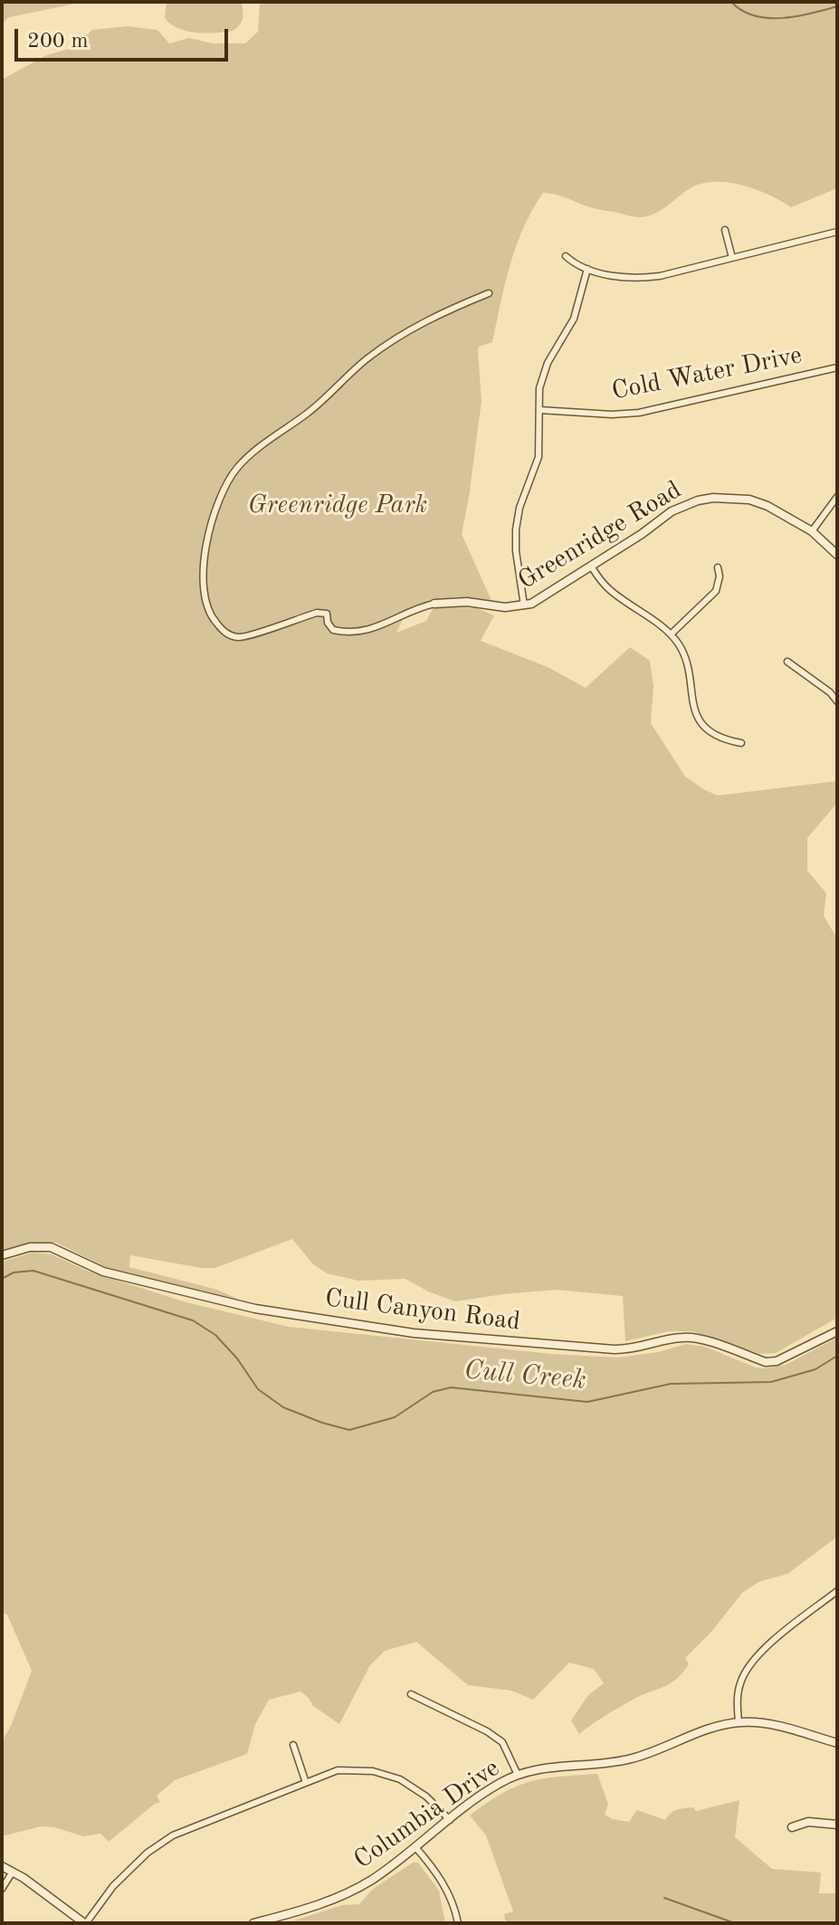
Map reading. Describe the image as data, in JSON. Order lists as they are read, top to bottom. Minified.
{"streets":{"street":["Cold Water Drive","Greenridge Road","Cull Canyon Road","Columbia Drive"]},"water":["Cull Creek"],"parks":["Greenridge Park"],"scale_bar":"200 m"}
